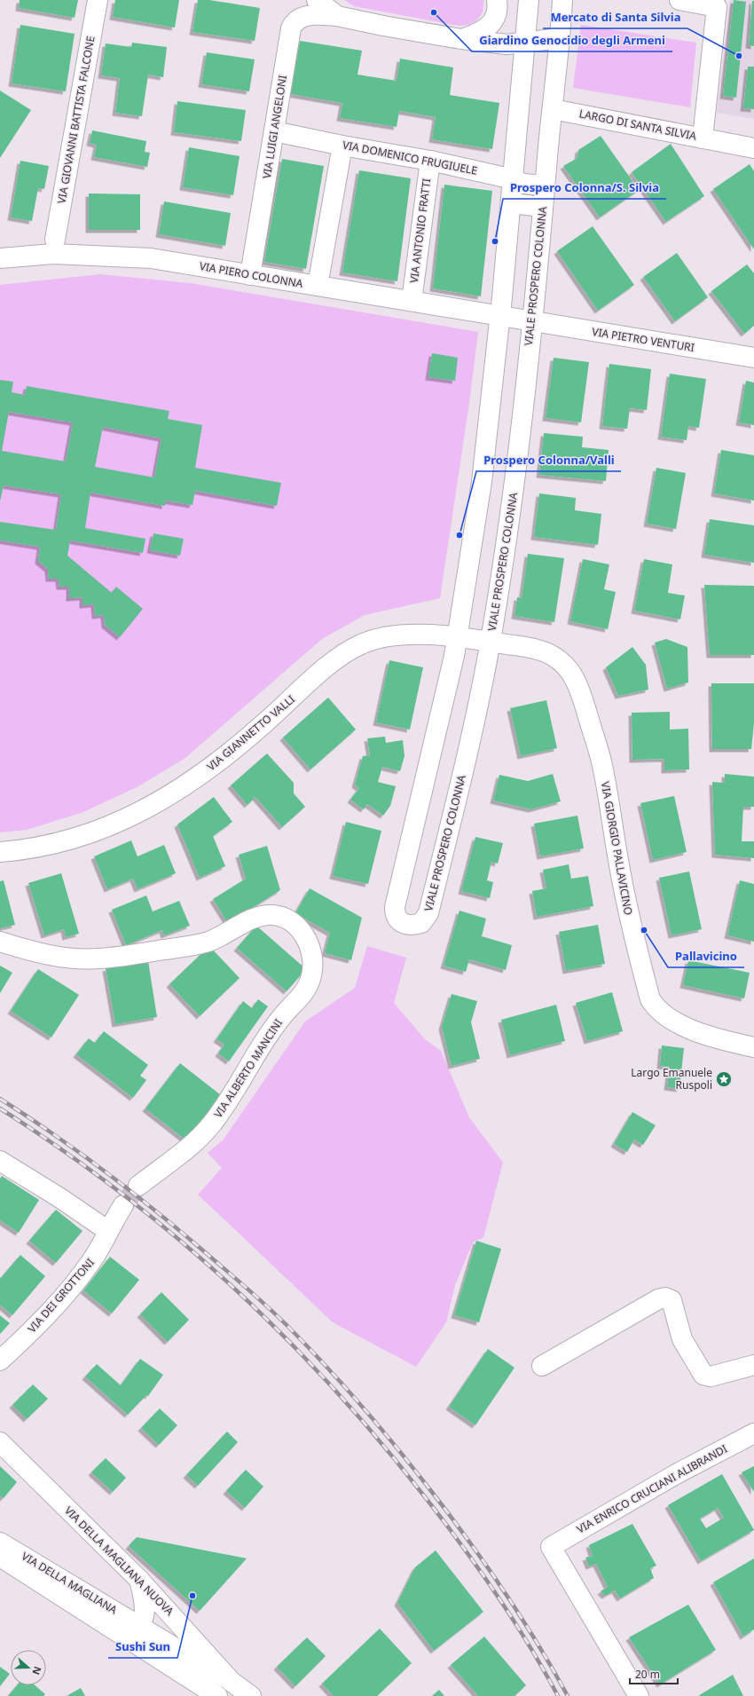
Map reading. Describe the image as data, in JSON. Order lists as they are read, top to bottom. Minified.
{"streets":{"street":["VIA GIOVANNI BATTISTA FALCONE","LARGO DI SANTA SILVIA","VIA LUIGI ANGELONI","VIA DOMENICO FRUGIUELE","VIA ANTONIO FRATTI","VIA PIERO COLONNA","VIALE PROSPERO COLONNA","VIA PIETRO VENTURI","VIA GIANNETTO VALLI","VIA GIORGIO PALLAVICINO","VIA ALBERTO MANCINI","VIA DEI GROTTONI","VIA ENRICO CRUCIANI ALIBRANDI","VIA DELLA MAGLIANA NUOVA","VIA DELLA MAGLIANA"]},"crossings":[["LARGO DI SANTA SILVIA","VIALE PROSPERO COLONNA"],["VIA LUIGI ANGELONI","VIA DOMENICO FRUGIUELE"],["VIA LUIGI ANGELONI","VIA PIERO COLONNA"],["VIA LUIGI ANGELONI","VIALE PROSPERO COLONNA"],["VIA DOMENICO FRUGIUELE","VIA ANTONIO FRATTI"],["VIA DOMENICO FRUGIUELE","VIALE PROSPERO COLONNA"],["VIA ANTONIO FRATTI","VIA PIERO COLONNA"],["VIA PIERO COLONNA","VIALE PROSPERO COLONNA"],["VIA PIERO COLONNA","VIA PIETRO VENTURI"],["VIALE PROSPERO COLONNA","VIA PIETRO VENTURI"],["VIALE PROSPERO COLONNA","VIA GIANNETTO VALLI"],["VIALE PROSPERO COLONNA","VIA GIORGIO PALLAVICINO"],["VIA GIANNETTO VALLI","VIA GIORGIO PALLAVICINO"],["VIA DELLA MAGLIANA NUOVA","VIA DELLA MAGLIANA"]],"places":{"other":["Giardino Genocidio degli Armeni","Mercato di Santa Silvia","Prospero Colonna/S. Silvia","Prospero Colonna/Valli","Pallavicino","Sushi Sun"],"place":["Largo Emanuele Ruspoli"]},"scale_bar":"20 m","north":"right"}
